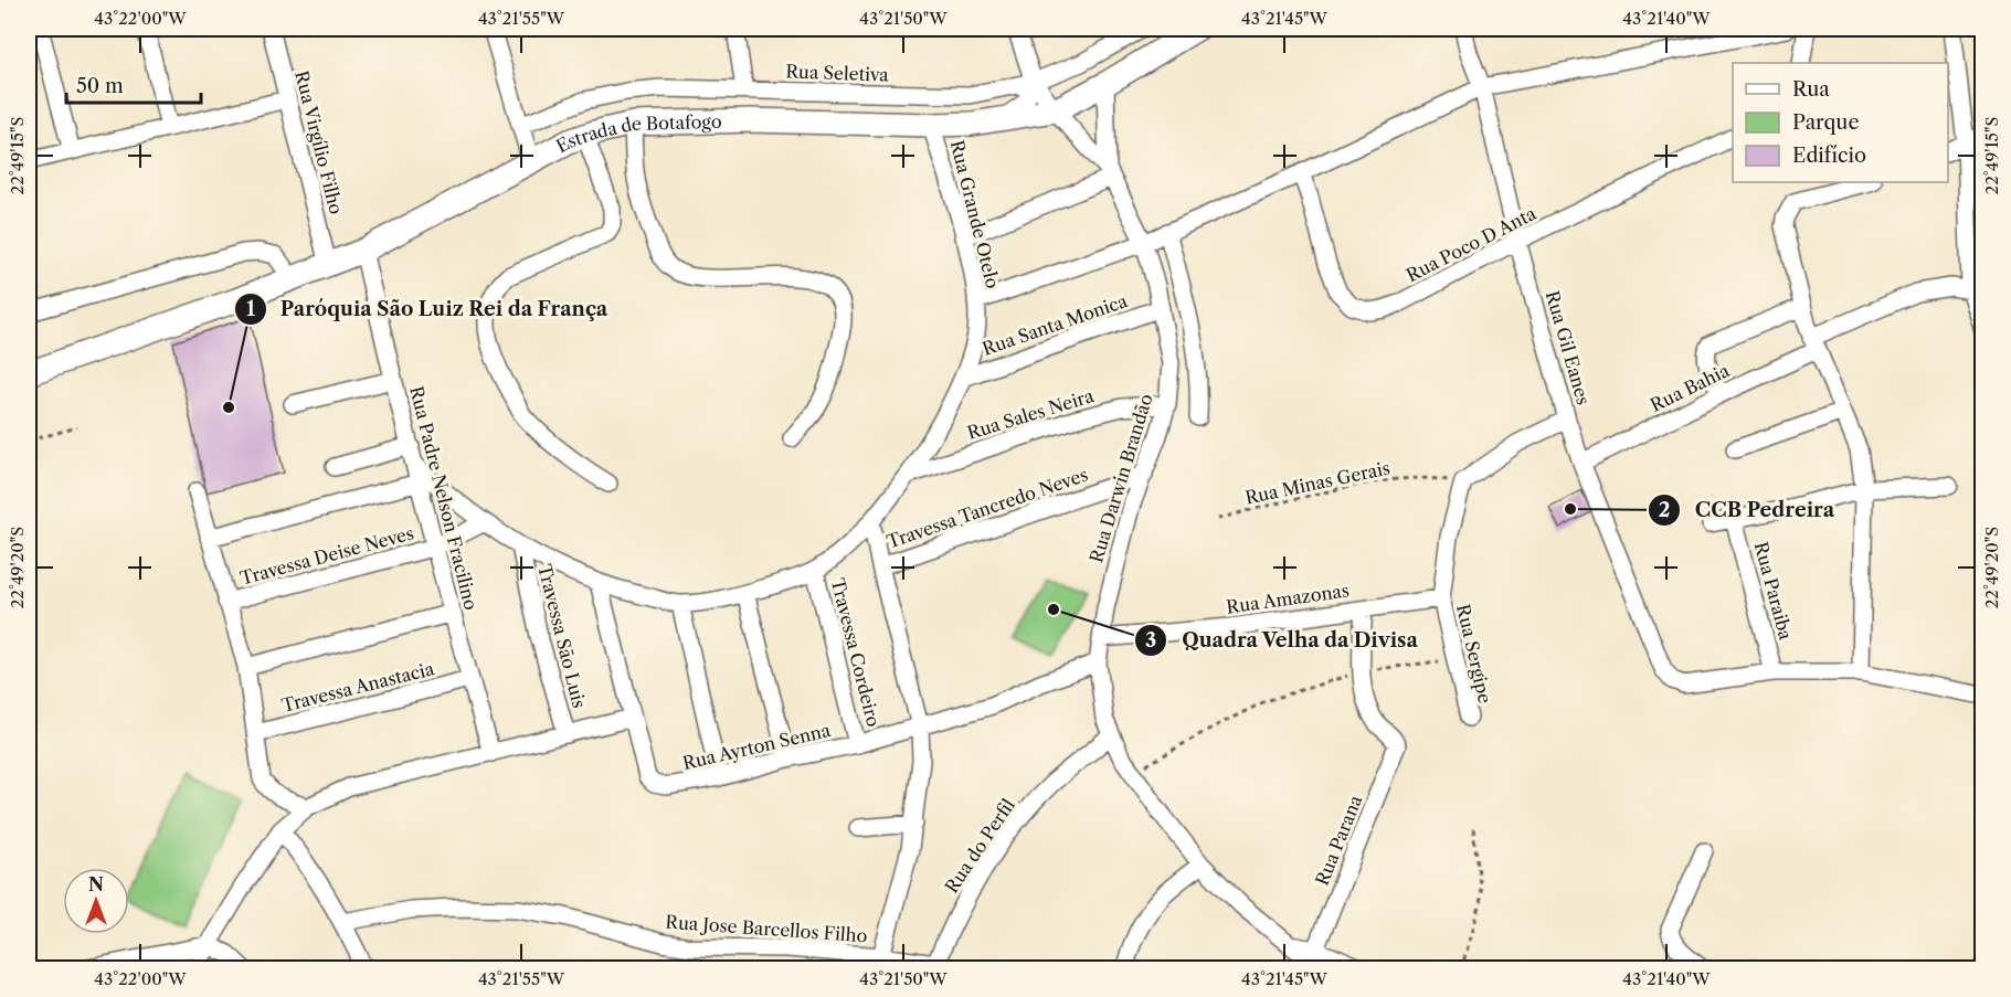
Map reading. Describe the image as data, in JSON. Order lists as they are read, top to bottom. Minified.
{"streets":{"main road":["Estrada de Botafogo"],"street":["Rua Seletiva","Rua Virgílio Filho","Rua Grande Otelo","Rua Poco D Anta","Rua Santa Monica","Rua Gil Eanes","Rua Bahia","Rua Sales Neira","Rua Darwin Brandão","Rua Padre Nelson Fracilino","Travessa Tancredo Neves","Travessa Deise Neves","Rua Paraiba","Rua Amazonas","Travessa Sāo Luis","Travessa Cordeiro","Rua Sergipe","Travessa Anastacia","Rua Ayrton Senna","Rua Parana","Rua do Perfil","Rua Jose Barcellos Filho"],"path":["Rua Minas Gerais"]},"crossings":[["Estrada de Botafogo","Rua Virgílio Filho"],["Estrada de Botafogo","Rua Grande Otelo"],["Estrada de Botafogo","Rua Darwin Brandão"],["Estrada de Botafogo","Rua Padre Nelson Fracilino"],["Rua Grande Otelo","Rua Santa Monica"],["Rua Grande Otelo","Rua Sales Neira"],["Rua Grande Otelo","Rua Padre Nelson Fracilino"],["Rua Grande Otelo","Travessa Deise Neves"],["Rua Grande Otelo","Travessa Sāo Luis"],["Rua Grande Otelo","Travessa Cordeiro"],["Rua Poco D Anta","Rua Gil Eanes"],["Rua Santa Monica","Rua Darwin Brandão"],["Rua Gil Eanes","Rua Bahia"],["Rua Gil Eanes","Rua Paraiba"],["Rua Sales Neira","Rua Darwin Brandão"],["Rua Darwin Brandão","Travessa Tancredo Neves"],["Rua Darwin Brandão","Rua Amazonas"],["Rua Darwin Brandão","Rua Ayrton Senna"],["Rua Darwin Brandão","Rua do Perfil"],["Rua Minas Gerais","Rua Sergipe"],["Rua Padre Nelson Fracilino","Travessa Deise Neves"],["Rua Padre Nelson Fracilino","Travessa Anastacia"],["Rua Amazonas","Rua Sergipe"],["Travessa Cordeiro","Rua Ayrton Senna"],["Rua do Perfil","Rua Jose Barcellos Filho"]],"places":["Paróquia São Luiz Rei da França","CCB Pedreira","Quadra Velha da Divisa"],"legend":["Rua","Parque","Edifício"],"scale_bar":"50 m","north":"top","coordinates":["43°22'00\"W","43°21'55\"W","43°21'50\"W","43°21'45\"W","43°21'40\"W","22°49'15\"S","22°49'20\"S"]}
